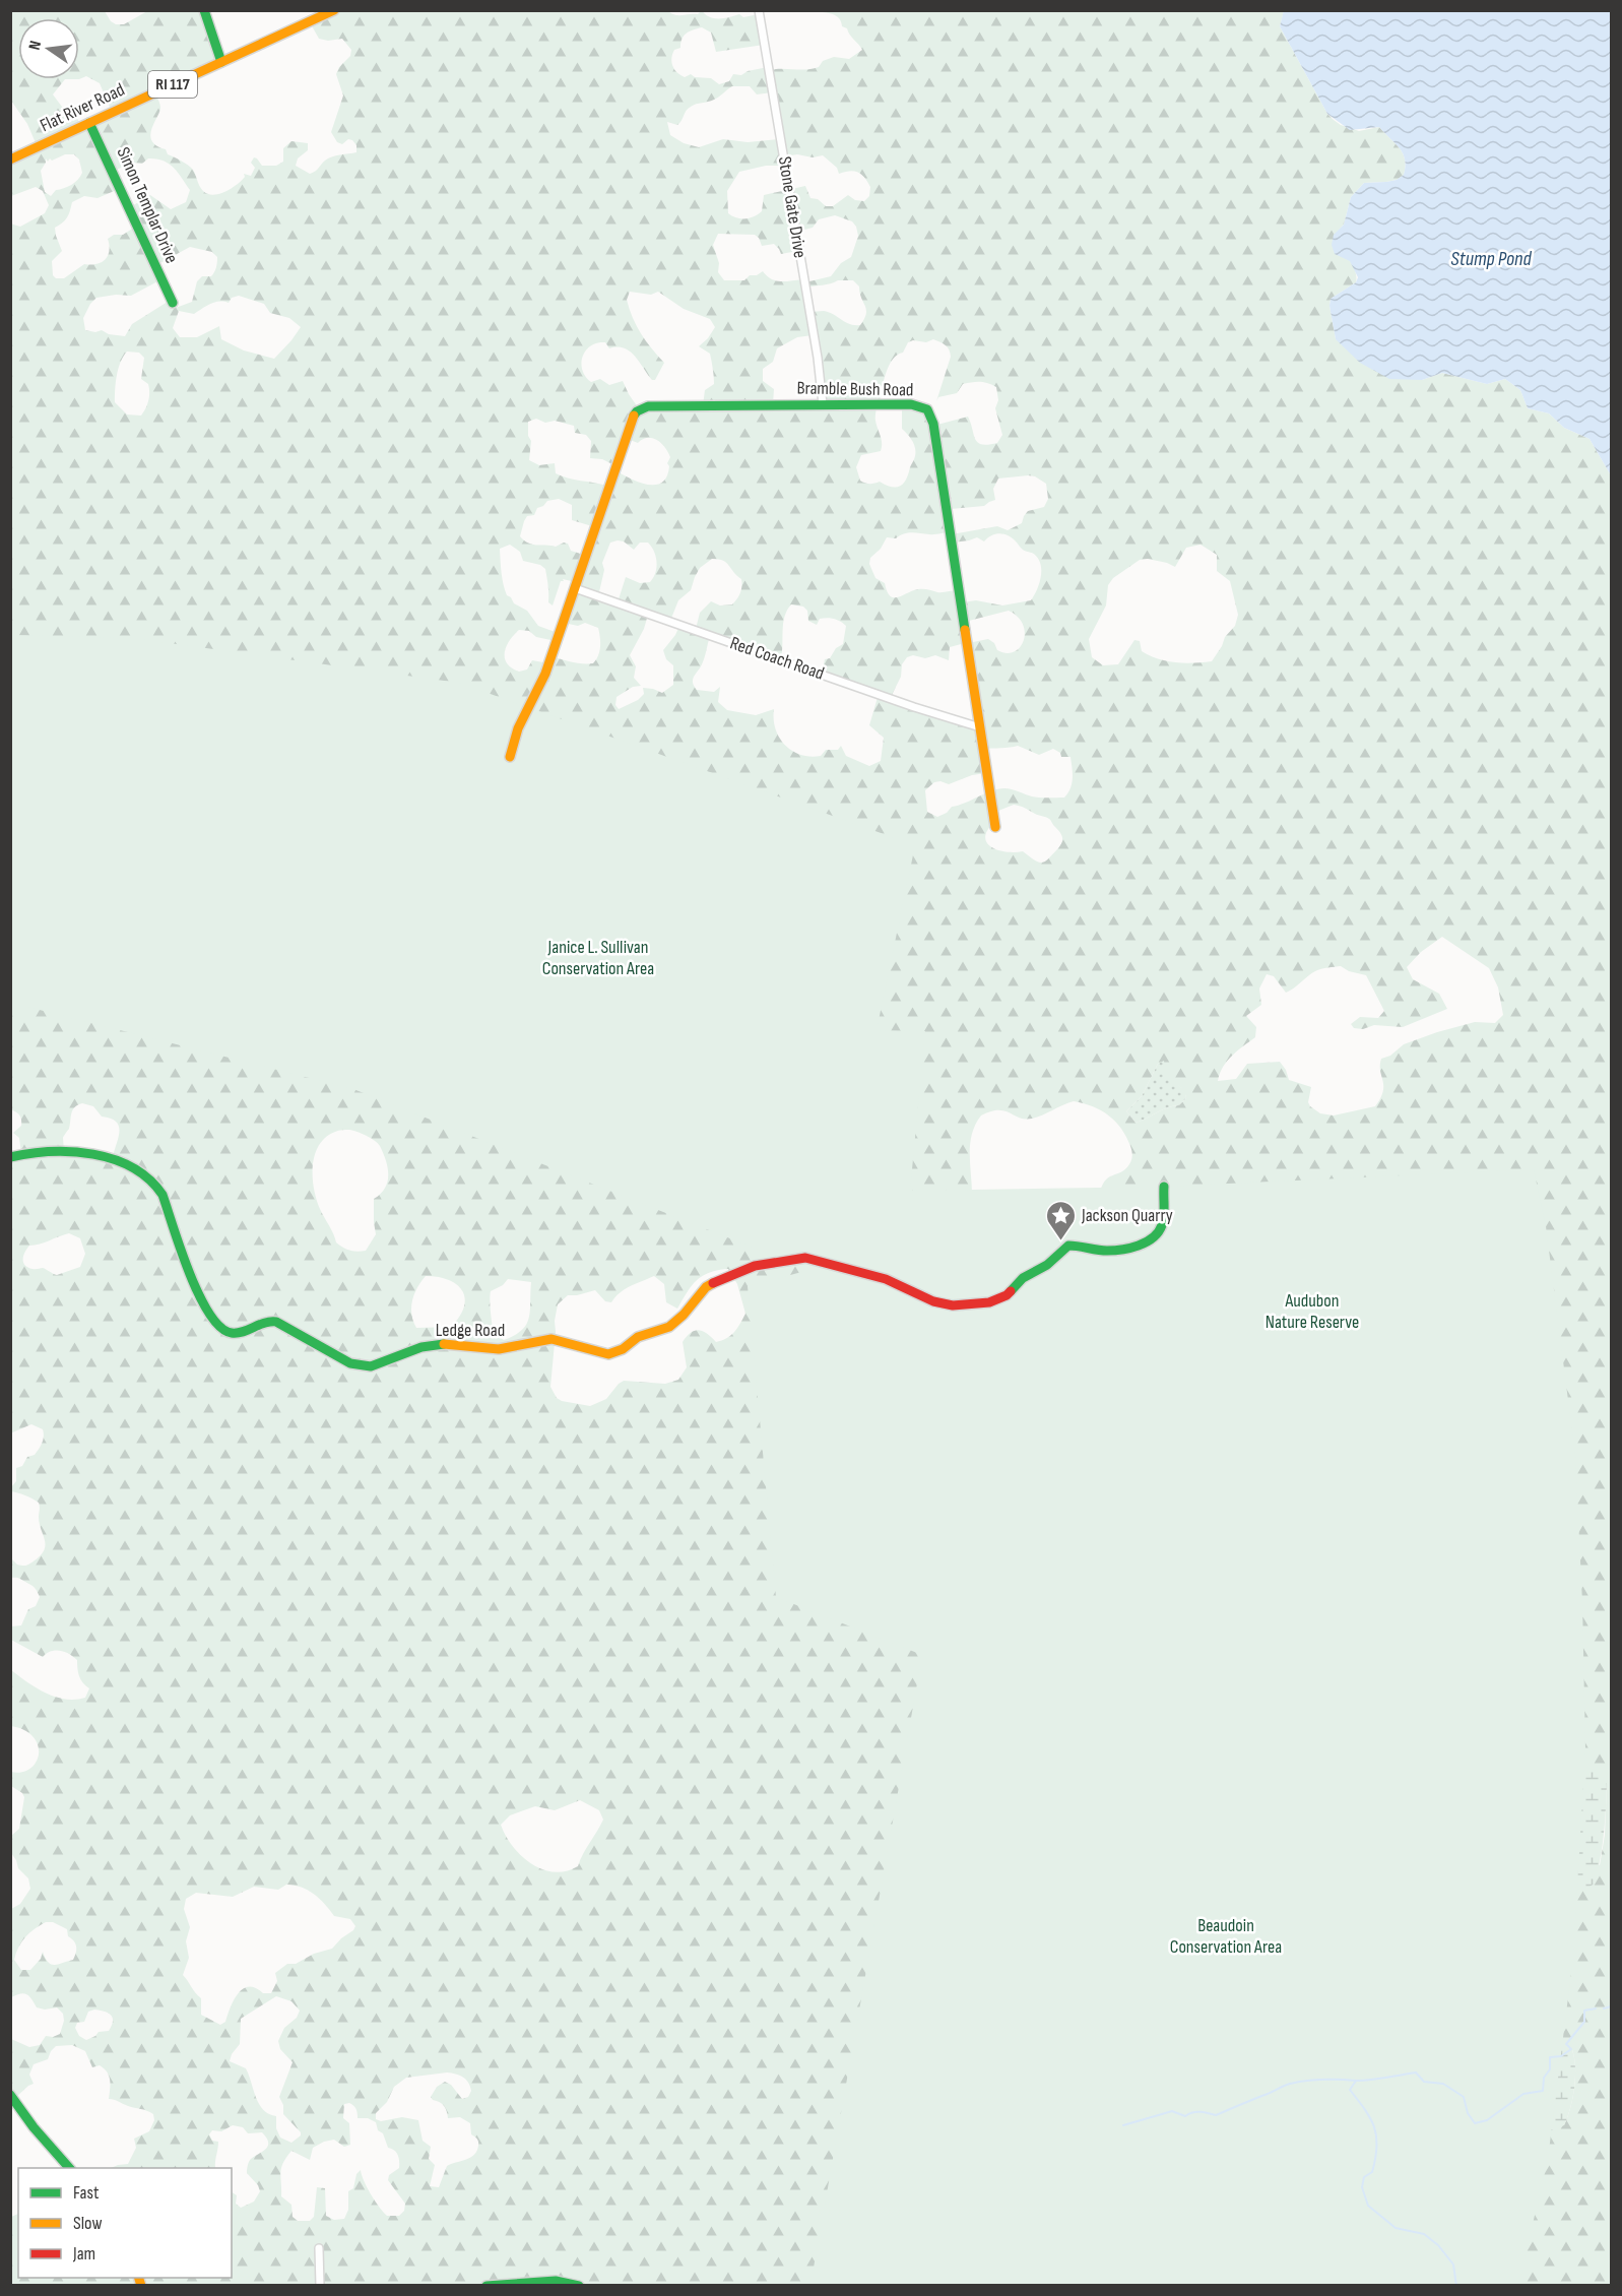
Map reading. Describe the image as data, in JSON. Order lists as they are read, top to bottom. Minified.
{"streets":{"street":["RI 117","Flat River Road","Simon Templar Drive","Stone Gate Drive","Bramble Bush Road","Red Coach Road","Ledge Road"]},"crossings":[["Flat River Road","Simon Templar Drive"],["Stone Gate Drive","Bramble Bush Road"],["Bramble Bush Road","Red Coach Road"]],"water":["Stump Pond"],"parks":["Janice L. Sullivan Conservation Area","Audubon Nature Reserve","Beaudoin Conservation Area"],"places":{"place":["Jackson Quarry"]},"legend":["Fast","Slow","Jam"],"north":"left"}
